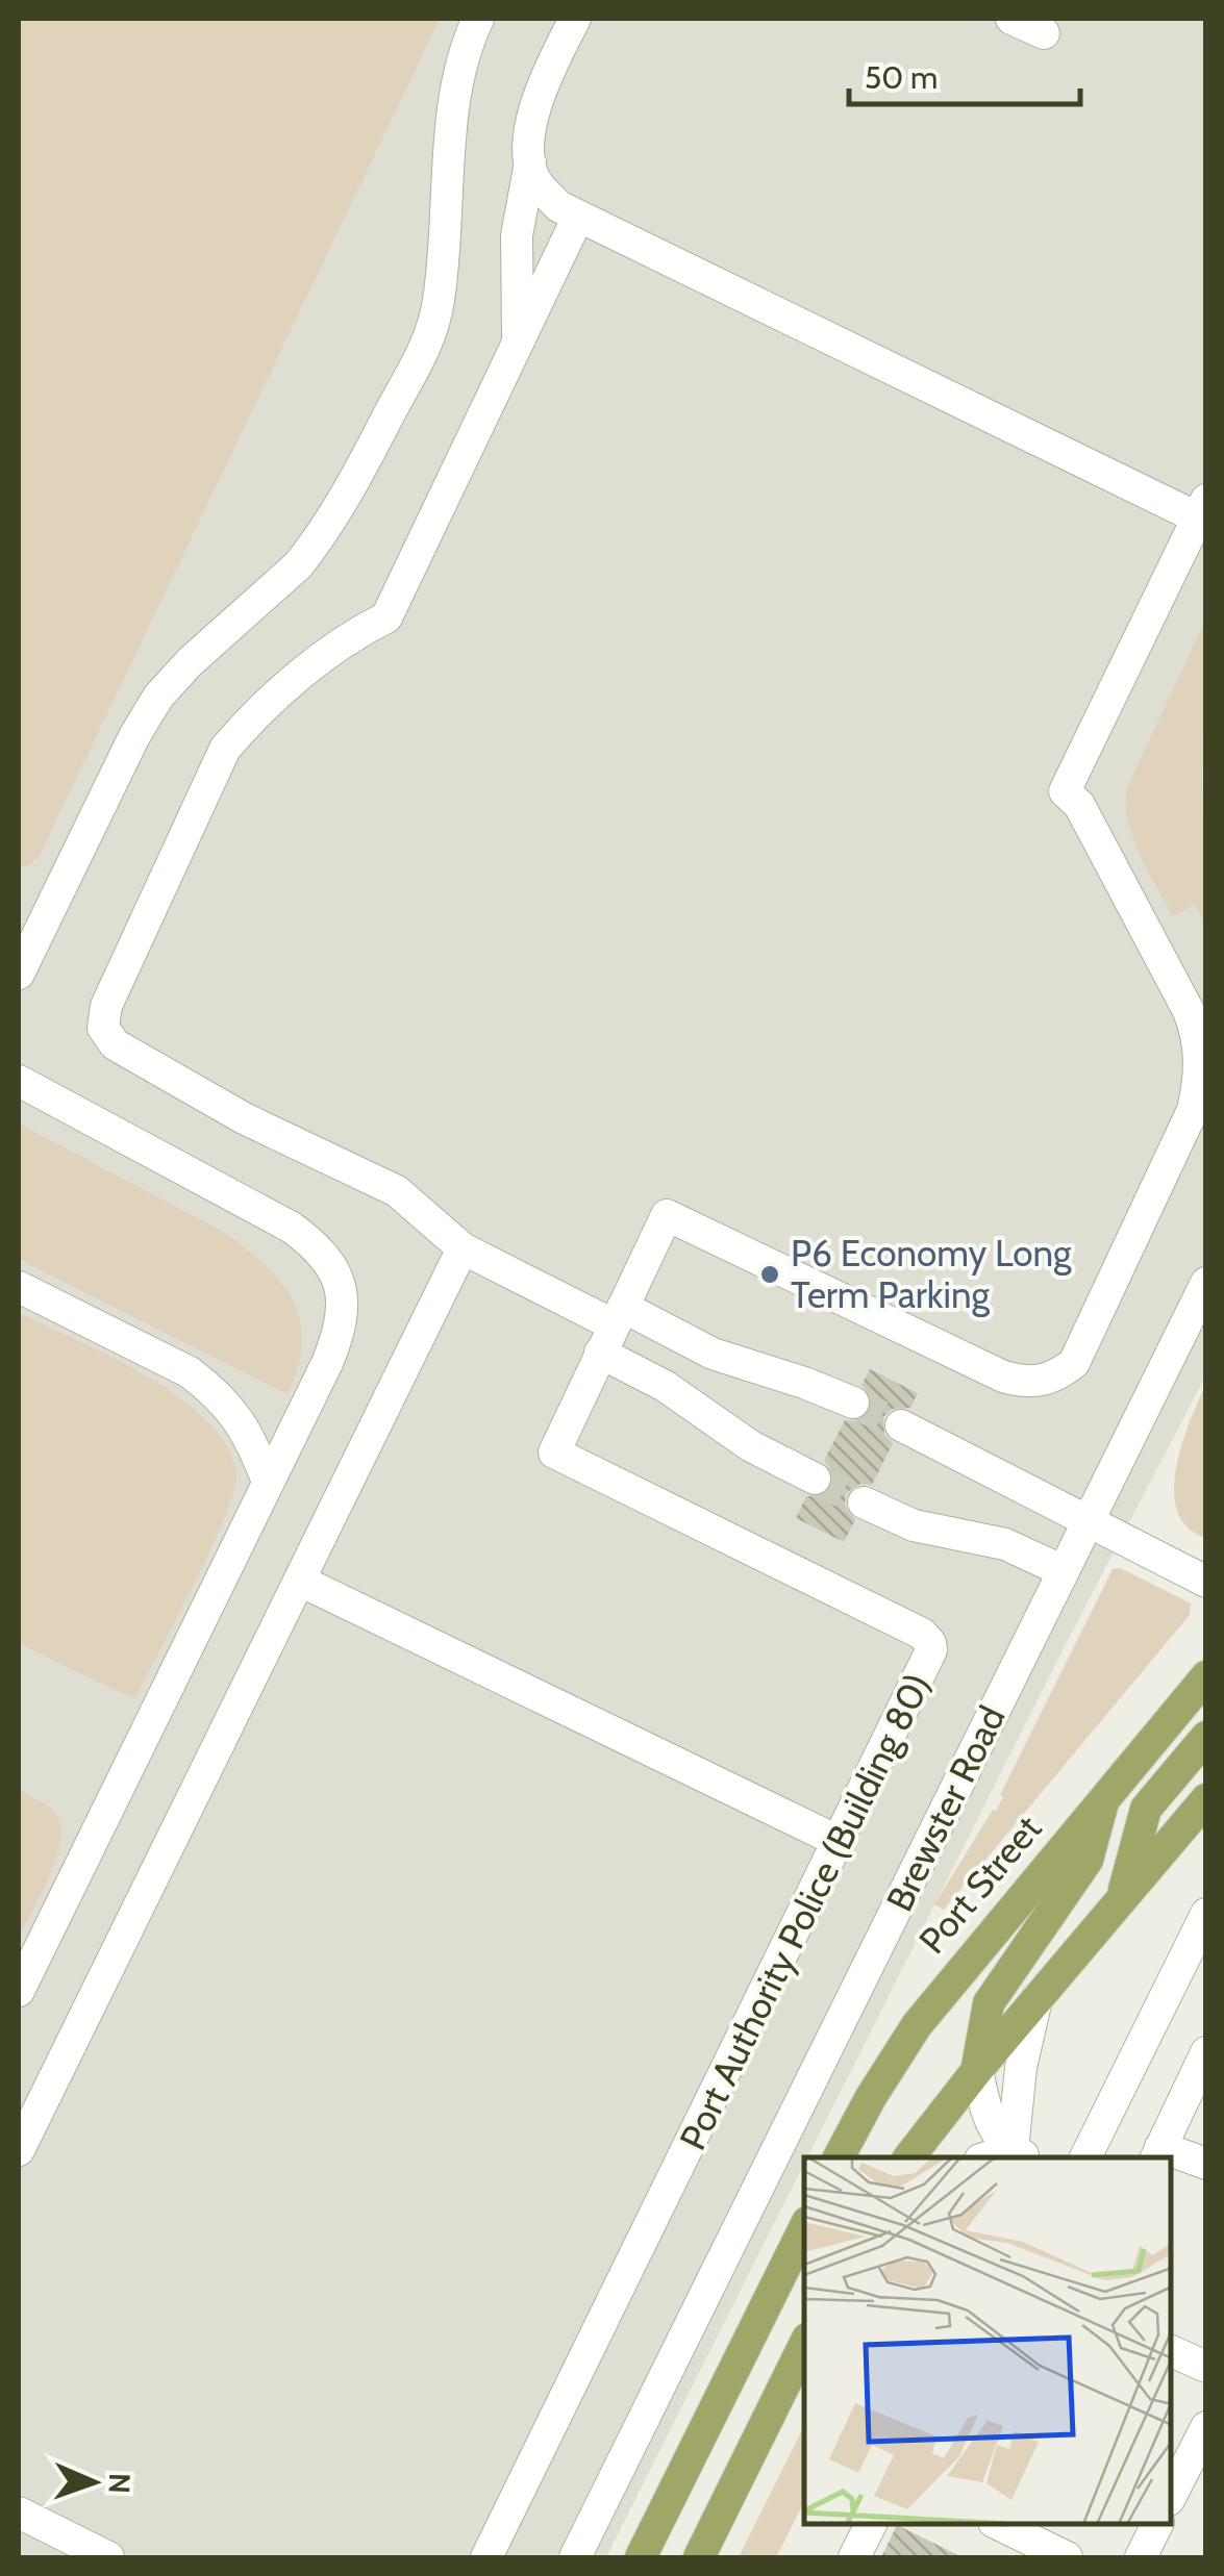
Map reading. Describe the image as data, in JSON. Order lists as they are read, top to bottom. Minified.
{"streets":{"main road":["Port Street"],"street":["Brewster Road","Port Authority Police (Building 80)"]},"places":["P6 Economy Long Term Parking"],"scale_bar":"50 m","north":"right"}
